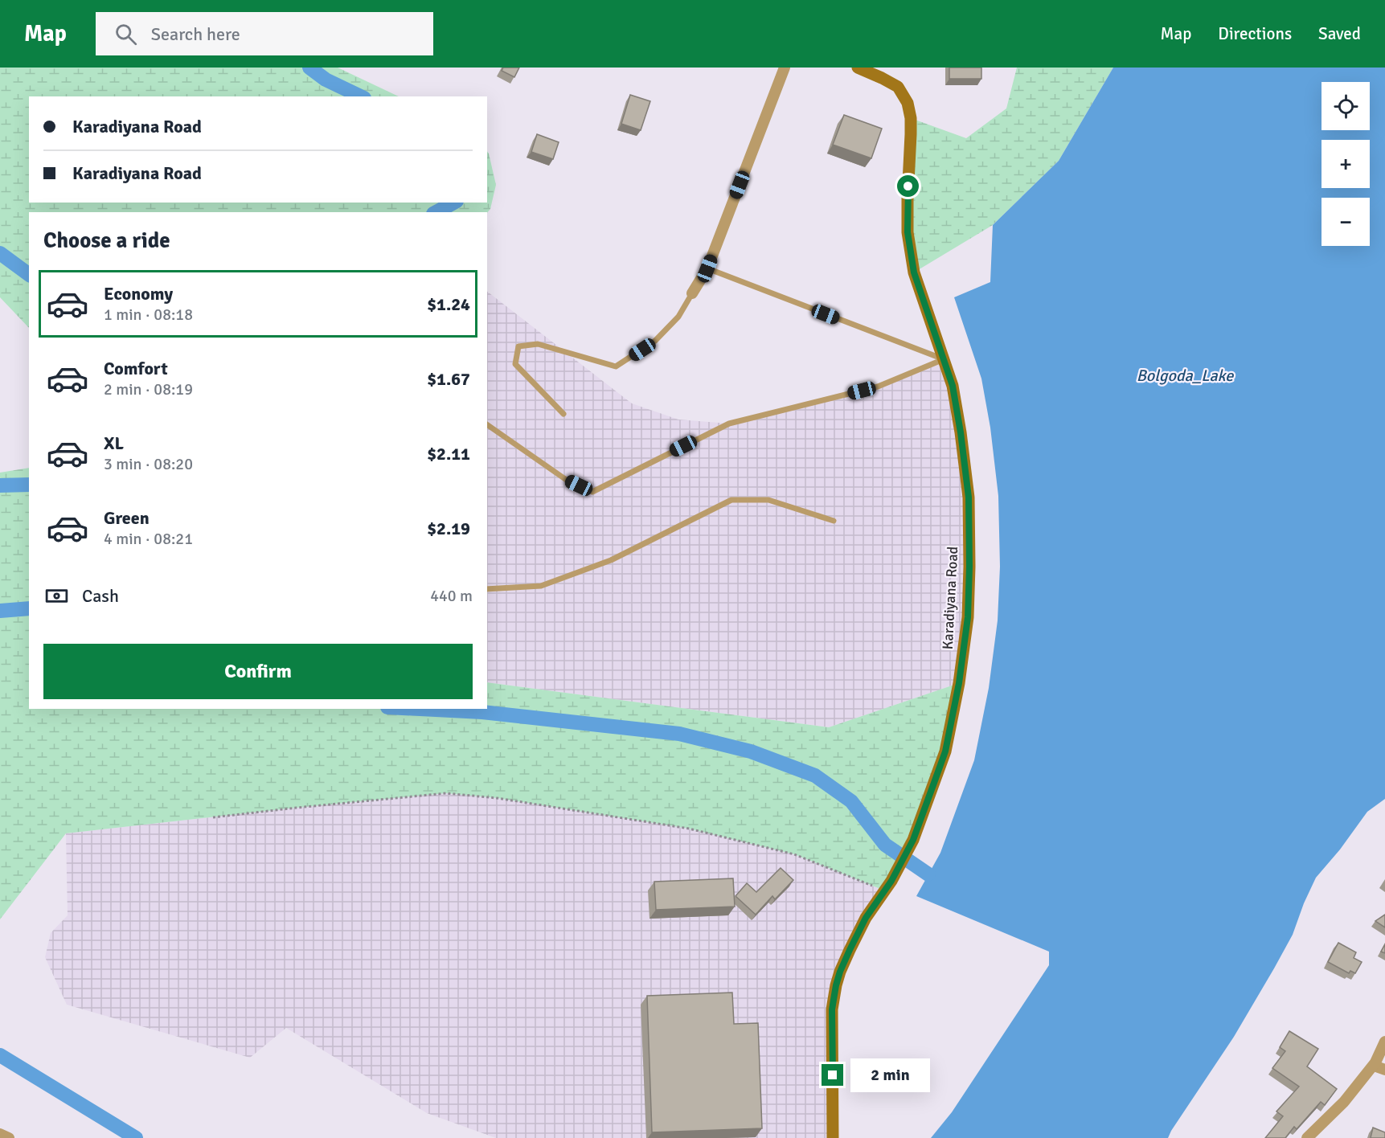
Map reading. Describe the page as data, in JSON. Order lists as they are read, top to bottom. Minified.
{"streets":{"street":["Karadiyana Road"]},"water":["Bolgoda_Lake"],"page":{"header":"Map","search":"Search here","nav":["Map","Directions","Saved"],"map_buttons":["+","−"],"banner":["Karadiyana Road","Karadiyana Road"],"heading":"Choose a ride","list":[{"name":"Economy","note":"1 min · 08:18","value":"$1.24"},{"name":"Comfort","note":"2 min · 08:19","value":"$1.67"},{"name":"XL","note":"3 min · 08:20","value":"$2.11"},{"name":"Green","note":"4 min · 08:21","value":"$2.19"}],"pay":["Cash","440 m"],"buttons":"Confirm","bubble":"2 min"}}
